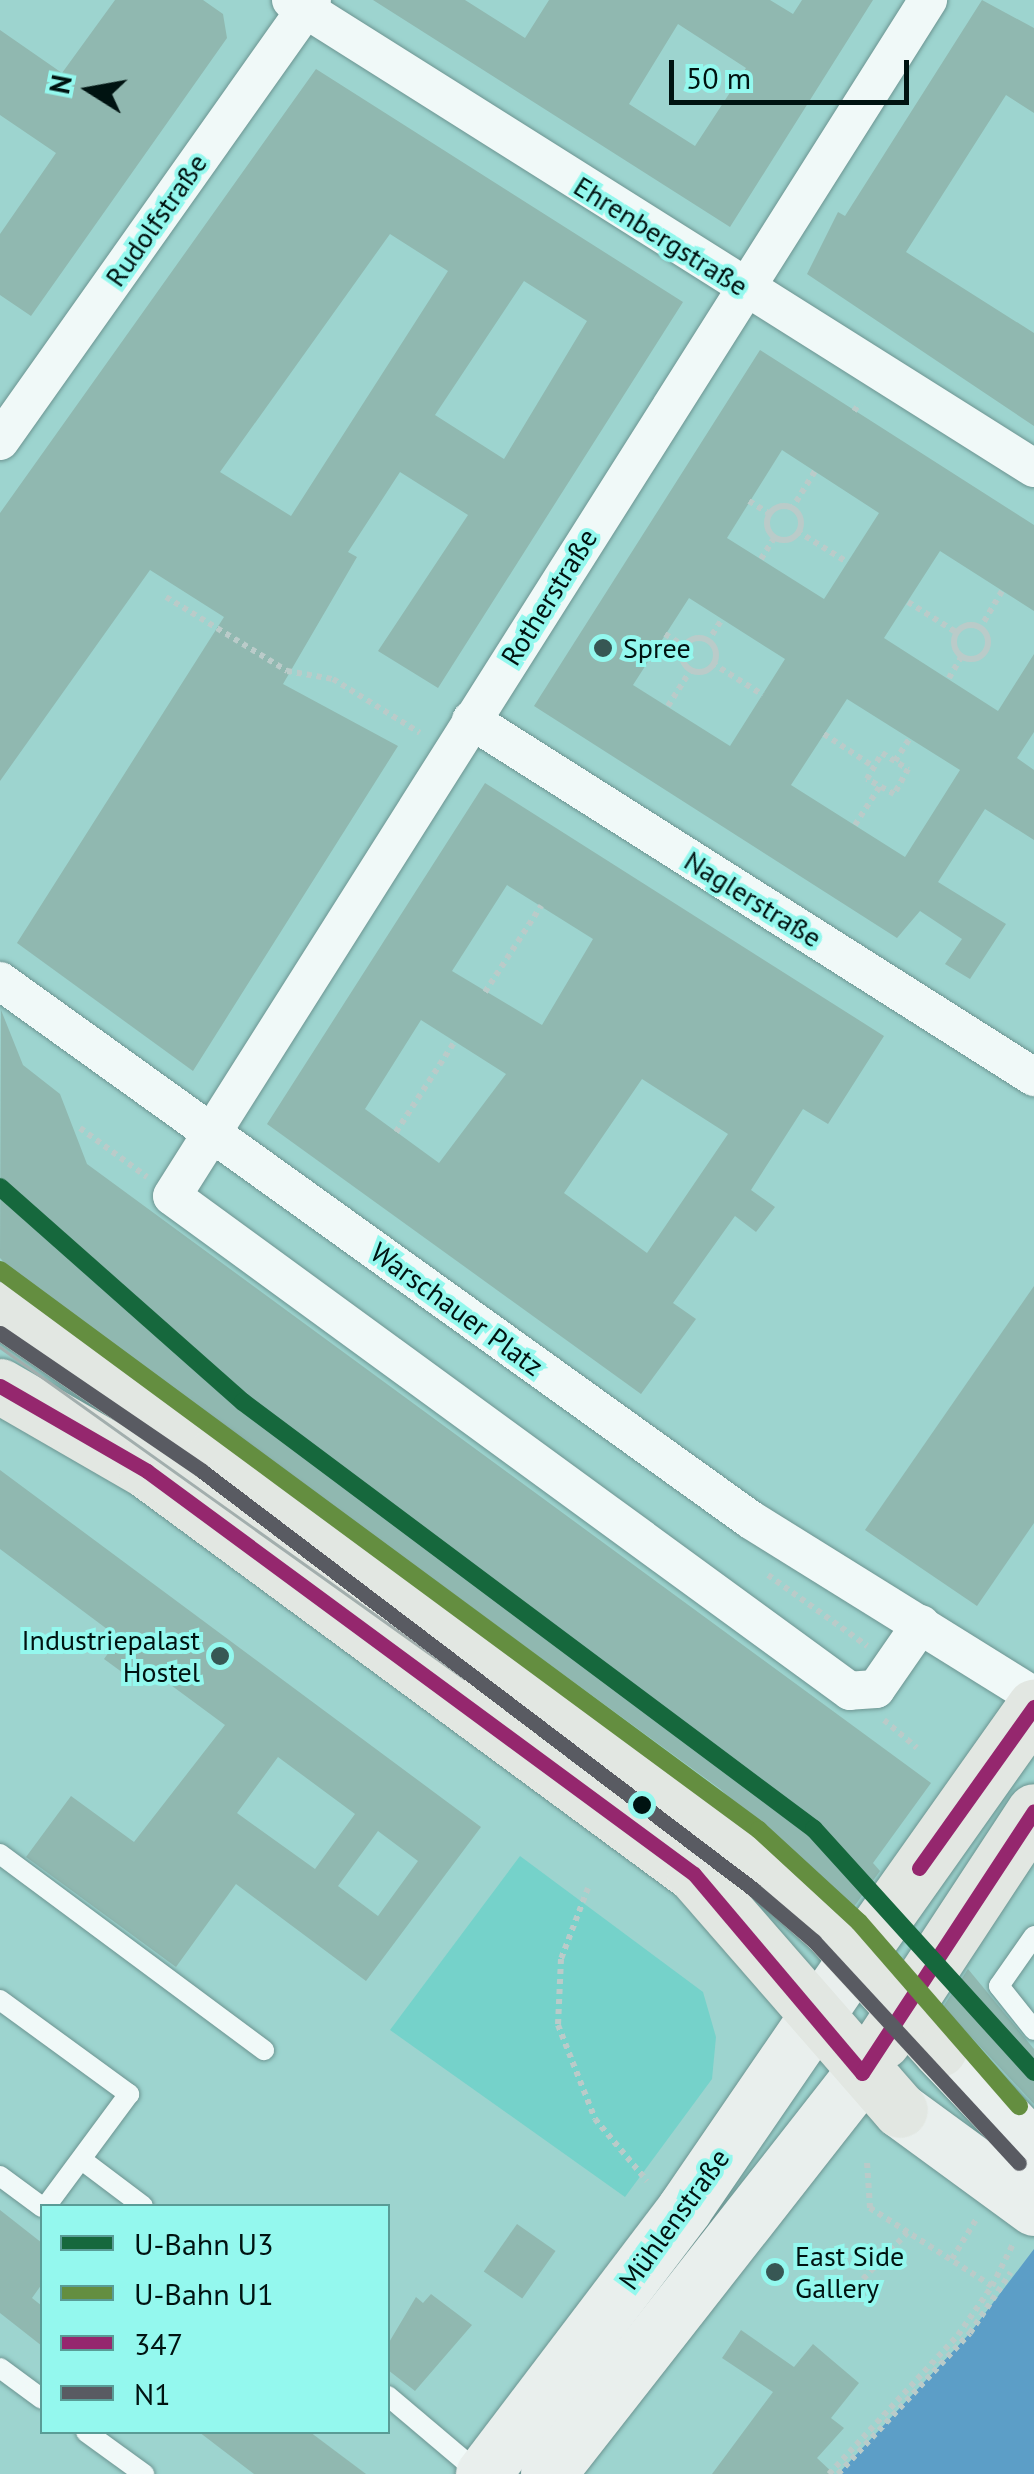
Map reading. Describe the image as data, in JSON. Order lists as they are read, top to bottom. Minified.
{"streets":{"main road":["Mühlenstraße"],"street":["Rudolfstraße","Ehrenbergstraße","Rotherstraße","Naglerstraße","Warschauer Platz"]},"crossings":[["Rudolfstraße","Ehrenbergstraße"],["Ehrenbergstraße","Rotherstraße"],["Rotherstraße","Naglerstraße"],["Rotherstraße","Warschauer Platz"]],"places":["Spree","Industriepalast Hostel","East Side Gallery"],"lines":["metro line U3","metro line U1","transit line N1","transit line 347"],"legend":["U-Bahn U3","U-Bahn U1","347","N1"],"scale_bar":"50 m","north":"left"}
